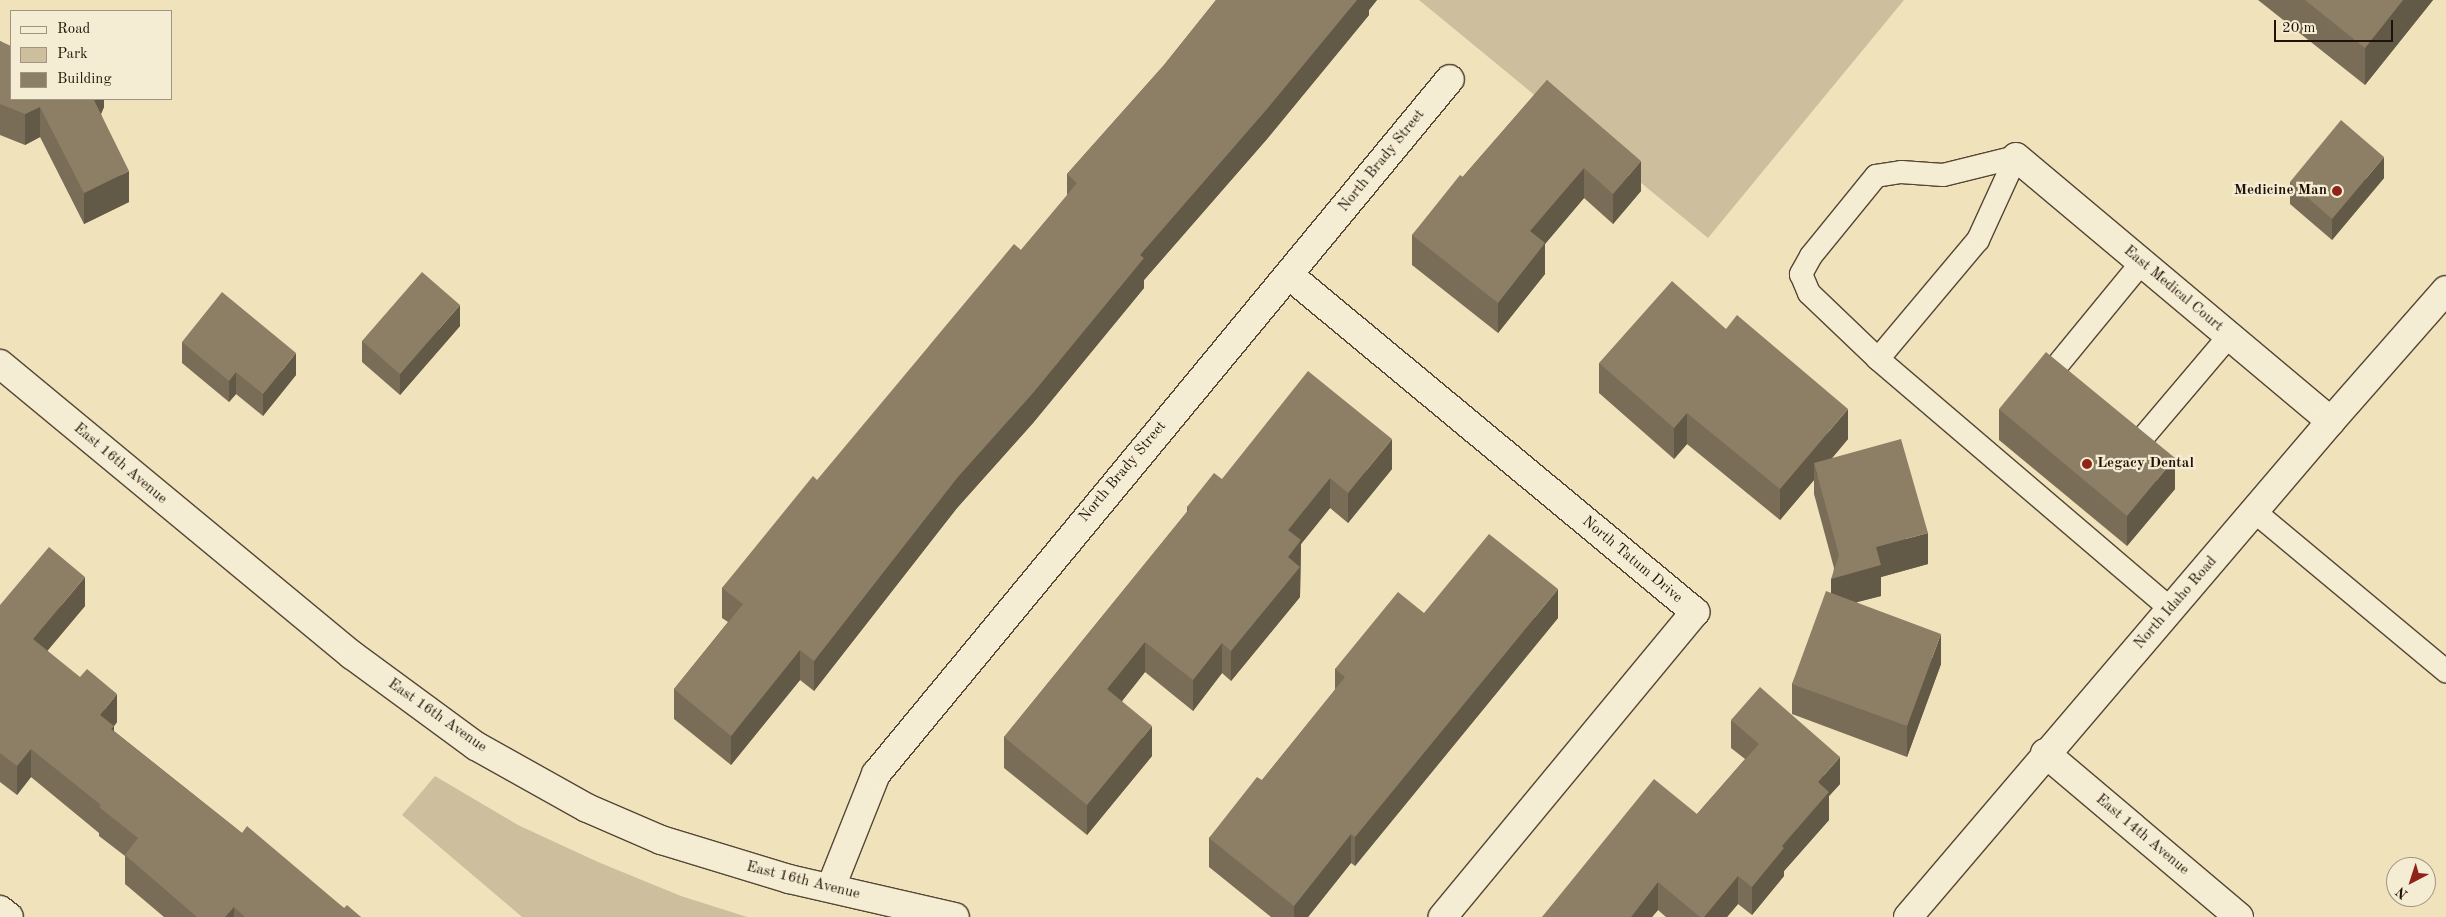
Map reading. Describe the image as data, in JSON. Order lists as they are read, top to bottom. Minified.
{"streets":{"street":["North Brady Street","East Medical Court","East 16th Avenue","North Tatum Drive","North Idaho Road","East 14th Avenue"]},"crossings":[["North Brady Street","East 16th Avenue"],["North Brady Street","North Tatum Drive"],["East Medical Court","North Idaho Road"],["North Idaho Road","East 14th Avenue"]],"places":["Medicine Man","Legacy Dental"],"legend":["Road","Park","Building"],"scale_bar":"20 m","north":"bottom left"}
